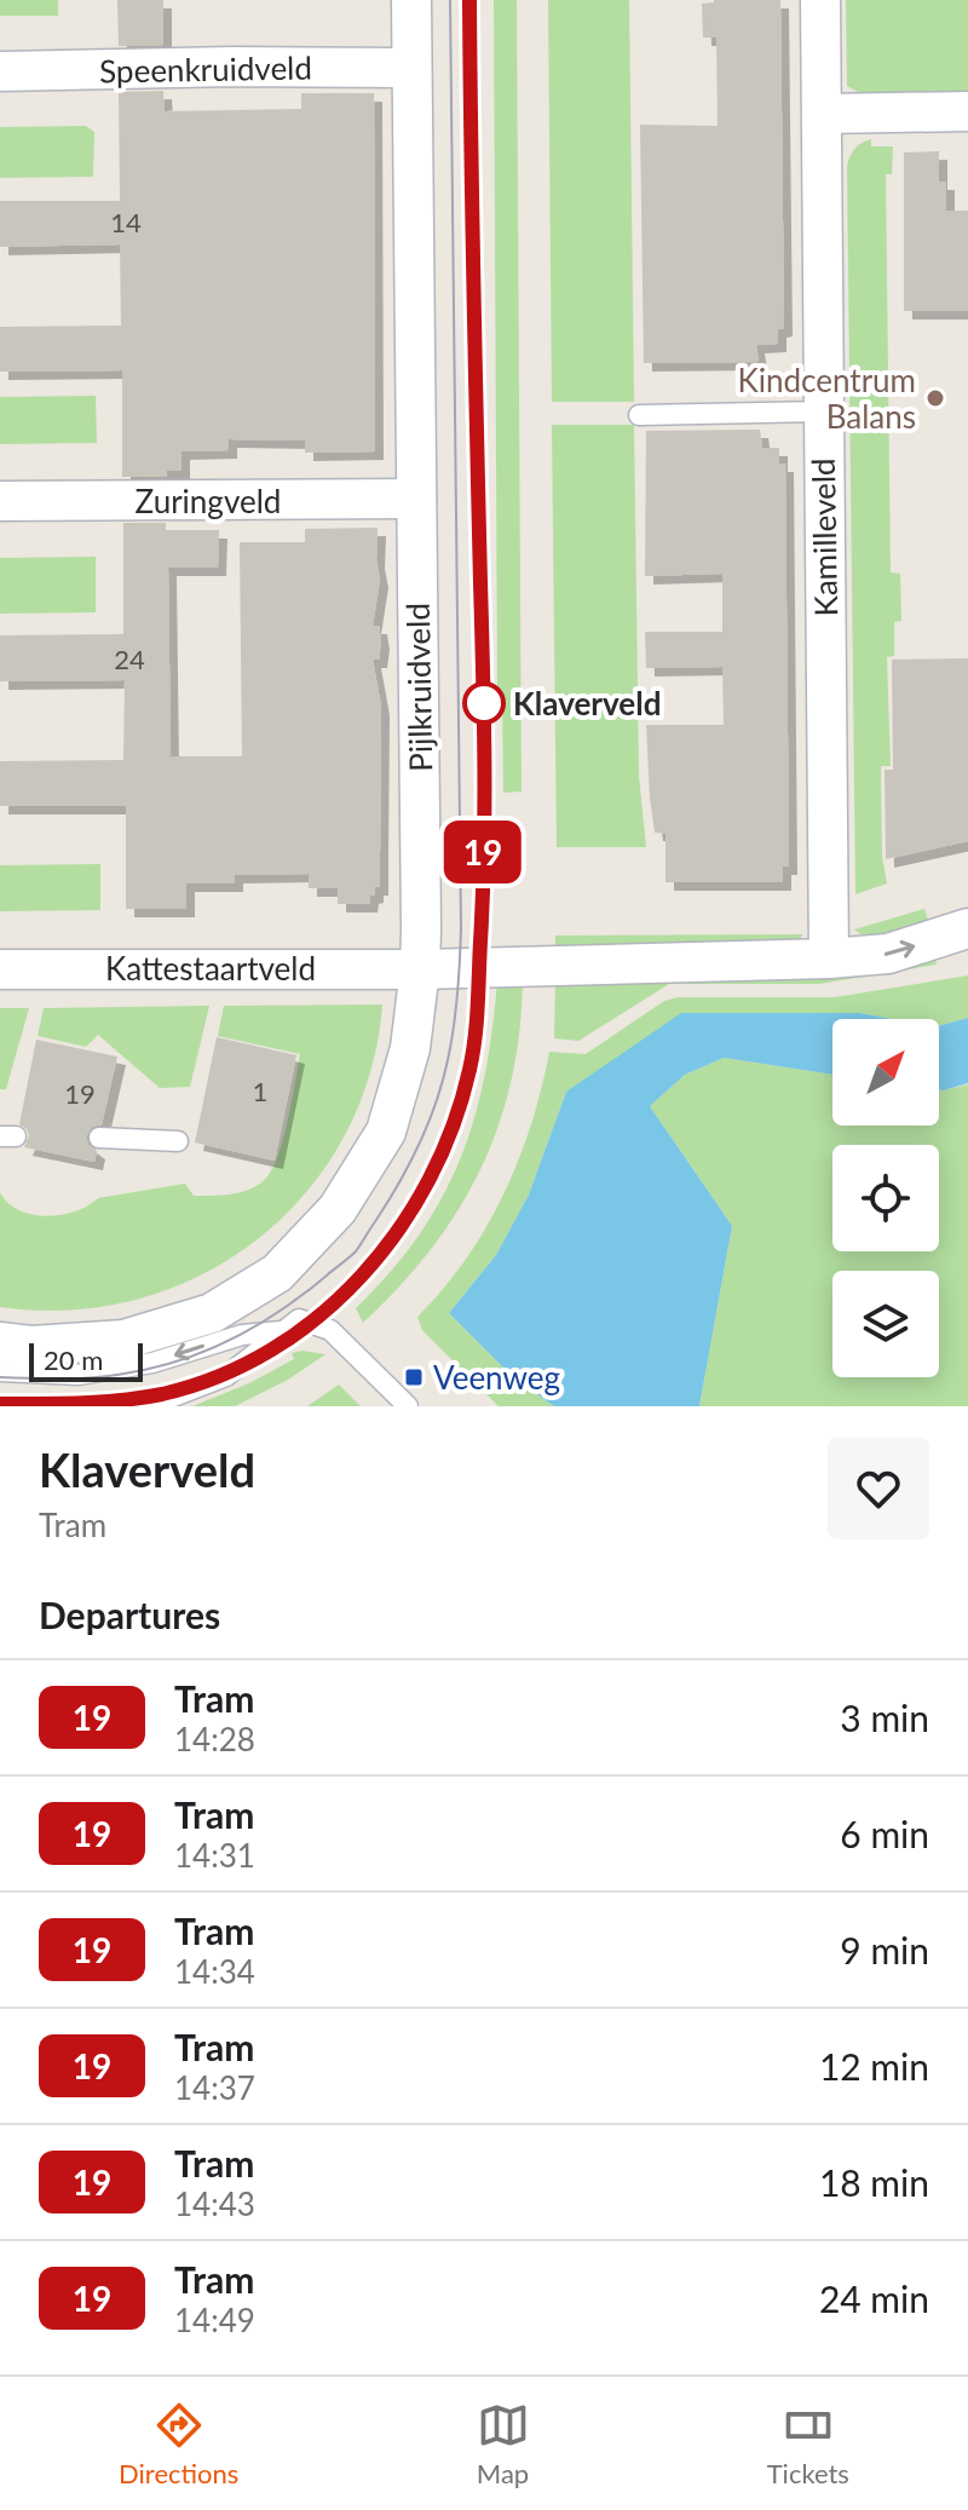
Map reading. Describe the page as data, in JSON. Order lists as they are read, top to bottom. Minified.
{"streets":{"street":["Speenkruidveld","Zuringveld","Kamilleveld","Pijlkruidveld","Kattestaartveld"]},"crossings":[["Speenkruidveld","Pijlkruidveld"],["Zuringveld","Pijlkruidveld"],["Pijlkruidveld","Kattestaartveld"]],"places":{"other":["Kindcentrum Balans","Klaverveld"],"transit":["Veenweg"]},"lines":["tram line 19"],"house_numbers":["14","24","1","19"],"scale_bar":"20 m","north":"top right","page":{"on_map":"19","scale":"20 m","heading":[["Klaverveld","Tram"],"Departures"],"list":[{"mark":"19","name":"Tram","note":"14:28","value":"3 min"},{"mark":"19","name":"Tram","note":"14:31","value":"6 min"},{"mark":"19","name":"Tram","note":"14:34","value":"9 min"},{"mark":"19","name":"Tram","note":"14:37","value":"12 min"},{"mark":"19","name":"Tram","note":"14:43","value":"18 min"},{"mark":"19","name":"Tram","note":"14:49","value":"24 min"}],"tabs":["Directions","Map","Tickets"]}}
